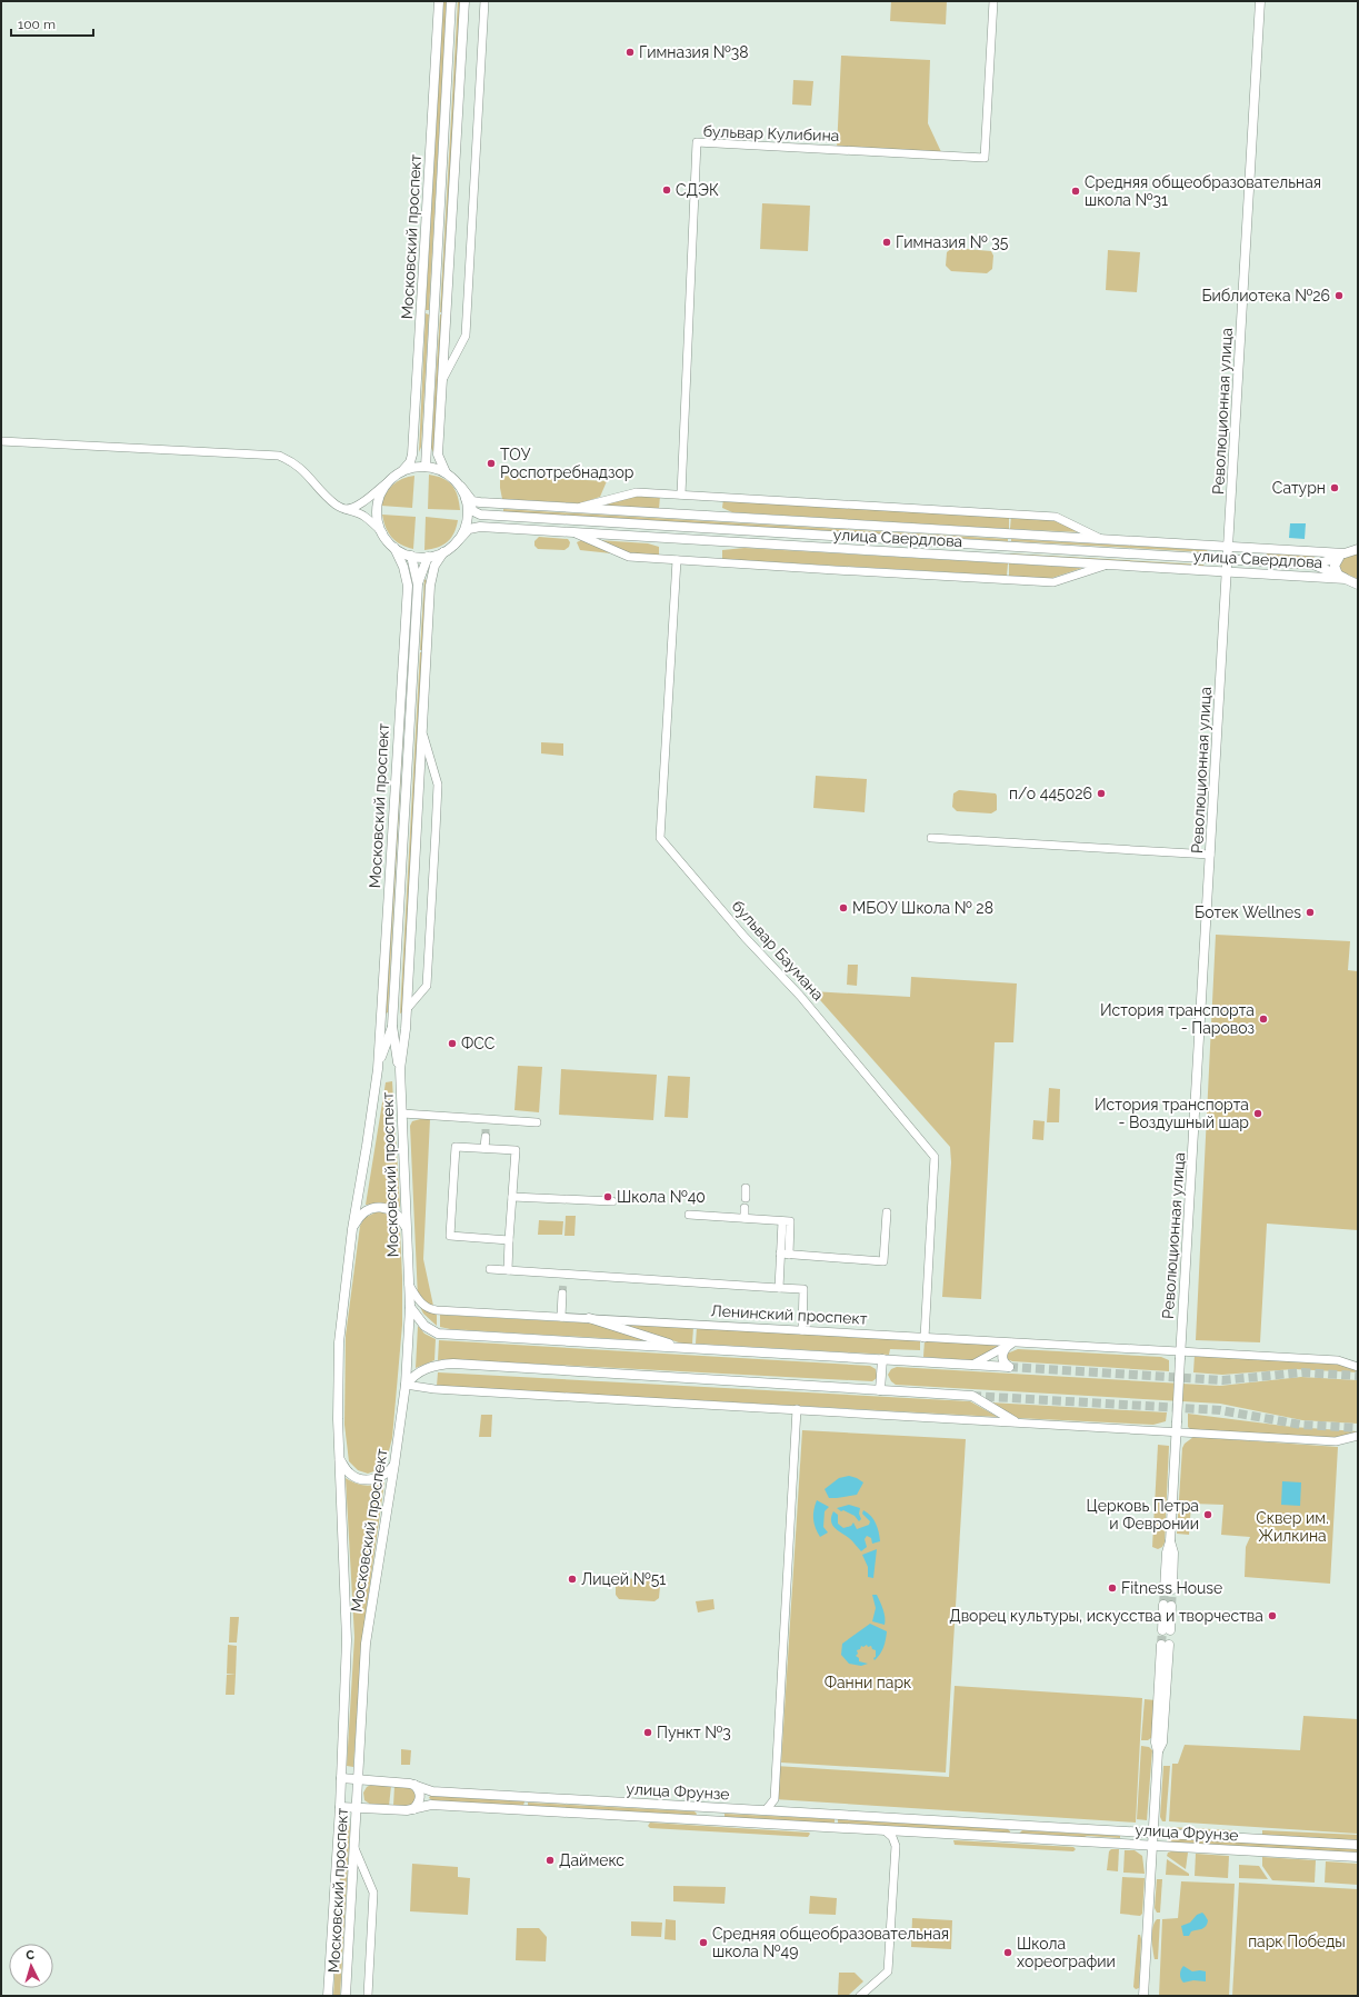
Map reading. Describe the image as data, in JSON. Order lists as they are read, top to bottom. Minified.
{"streets":{"main road":["Московский проспект","Революционная улица","улица Свердлова","улица Фрунзе"],"street":["бульвар Кулибина","бульвар Баумана","Ленинский проспект"]},"crossings":[["Московский проспект","улица Свердлова"],["Московский проспект","Ленинский проспект"],["Московский проспект","улица Фрунзе"],["Революционная улица","улица Свердлова"],["Революционная улица","Ленинский проспект"],["бульвар Баумана","Ленинский проспект"]],"parks":["Сквер им. Жилкина","Фанни парк","парк Победы"],"places":["Гимназия №38","СДЭК","Средняя общеобразовательная школа №31","Гимназия № 35","Библиотека №26","ТОУ Роспотребнадзор","Сатурн","п/о 445026","МБОУ Школа № 28","Ботек Wellnes","История транспорта - Паровоз","ФСС","История транспорта - Воздушный шар","Школа №40","Церковь Петра и Февронии","Лицей №51","Fitness House","Дворец культуры, искусства и творчества","Пункт №3","Даймекс","Средняя общеобразовательная школа №49","Школа хореографии"],"scale_bar":"100 m","north":"top"}
